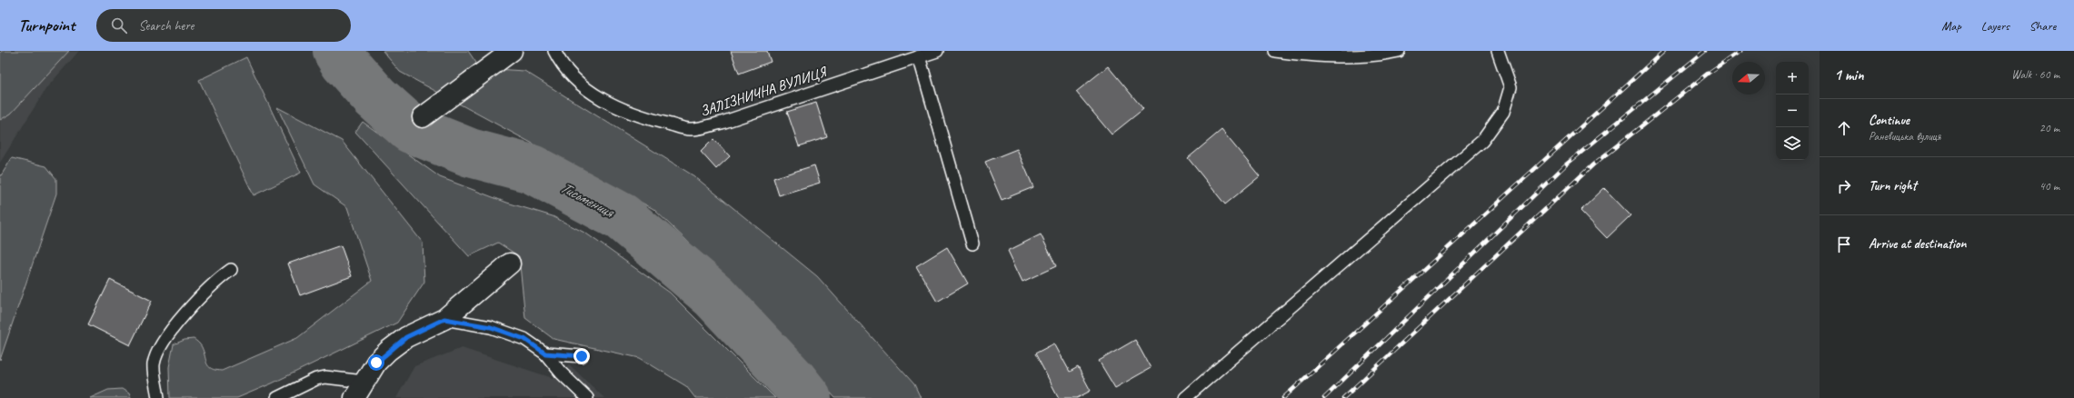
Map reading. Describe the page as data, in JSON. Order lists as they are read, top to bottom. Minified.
{"streets":{"lane":["ЗАЛІЗНИЧНА ВУЛИЦЯ"]},"water":["Тисьмениця"],"north":"left","page":{"header":"Turnpoint","search":"Search here","nav":["Map","Layers","Share"],"heading":["1 min","Walk · 60 m"],"map_buttons":["+","−"],"list":[["Continue","Раневицька вулиця","20 m"],["Turn right","40 m"],"Arrive at destination"]}}
